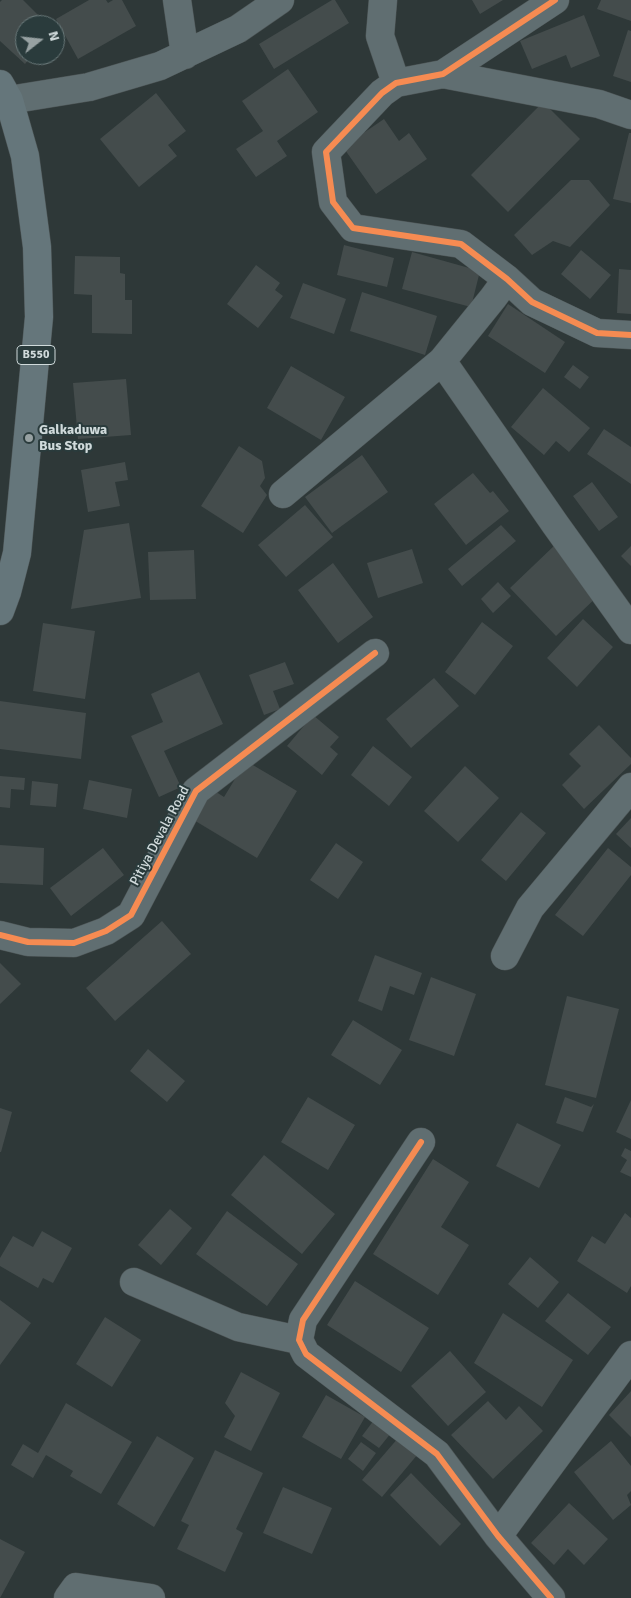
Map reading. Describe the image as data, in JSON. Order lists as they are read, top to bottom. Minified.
{"streets":{"main road":["B550"],"street":["Pitiya Devala Road"]},"places":["Galkaduwa Bus Stop"],"north":"right"}
